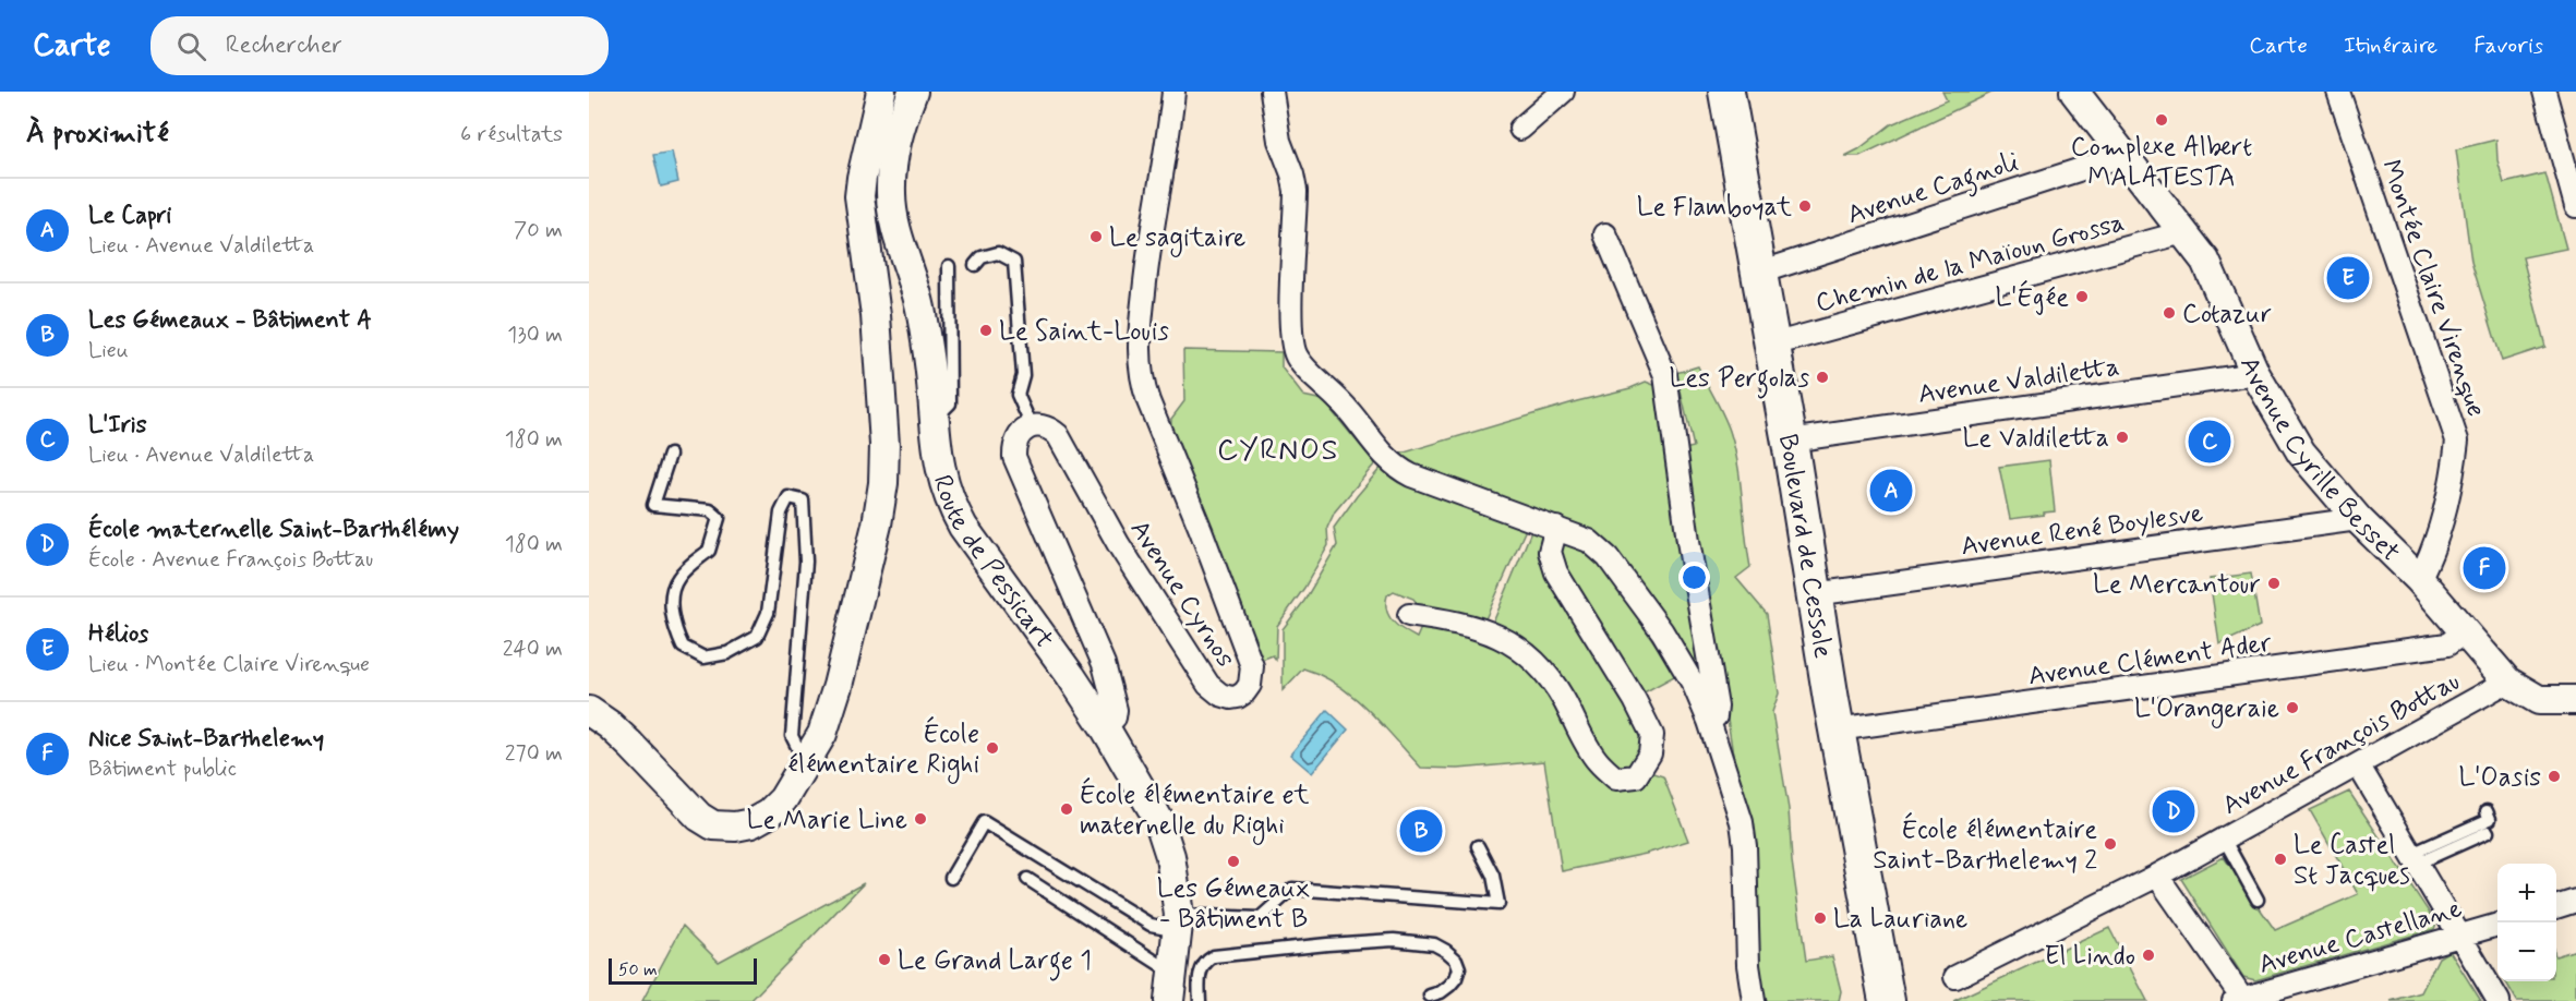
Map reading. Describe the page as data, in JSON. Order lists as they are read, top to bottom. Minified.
{"streets":{"main road":["Boulevard de Cessole"],"street":["Avenue Cagnoli","Chemin de la Maïoun Grossa","Montée Claire Virenque","Avenue Valdiletta","Avenue Cyrille Besset","Avenue René Boylesve","Route de Pessicart","Avenue Cyrnos","Avenue Clément Ader","Avenue François Bottau","Avenue Castellane"]},"crossings":[["Avenue Cagnoli","Avenue Cyrille Besset"],["Avenue Cagnoli","Boulevard de Cessole"],["Chemin de la Maïoun Grossa","Avenue Cyrille Besset"],["Chemin de la Maïoun Grossa","Boulevard de Cessole"],["Montée Claire Virenque","Avenue Cyrille Besset"],["Avenue Valdiletta","Avenue Cyrille Besset"],["Avenue Valdiletta","Boulevard de Cessole"],["Avenue Cyrille Besset","Avenue René Boylesve"],["Avenue Cyrille Besset","Avenue Clément Ader"],["Avenue Cyrille Besset","Avenue François Bottau"],["Avenue René Boylesve","Boulevard de Cessole"],["Boulevard de Cessole","Avenue Clément Ader"]],"districts":["CYRNOS"],"places":["Complexe Albert MALATESTA","Le Flamboyat","Le sagitaire","L'Égée","Cotazur","Le Saint-Louis","Les Pergolas","Le Valdiletta","Le Mercantour","L'Orangeraie","École élémentaire Righi","L'Oasis","École élémentaire et maternelle du Righi","Le Marie Line","École élémentaire Saint-Barthelemy 2","Le Castel St Jacques","Les Gémeaux - Bâtiment B","La Lauriane","El Lindo","Le Grand Large 1"],"scale_bar":"50 m","page":{"header":"Carte","search":"Rechercher","nav":["Carte","Itinéraire","Favoris"],"heading":["À proximité","6 résultats"],"list":[{"mark":"A","name":"Le Capri","note":"Lieu · Avenue Valdiletta","value":"70 m"},{"mark":"B","name":"Les Gémeaux - Bâtiment A","note":"Lieu","value":"130 m"},{"mark":"C","name":"L'Iris","note":"Lieu · Avenue Valdiletta","value":"180 m"},{"mark":"D","name":"École maternelle Saint-Barthélémy","note":"École · Avenue François Bottau","value":"180 m"},{"mark":"E","name":"Hélios","note":"Lieu · Montée Claire Virenque","value":"240 m"},{"mark":"F","name":"Nice Saint-Barthelemy","note":"Bâtiment public","value":"270 m"}],"pins":["E","C","A","F","D","B"],"map_buttons":["+","−"],"scale":"50 m"}}
